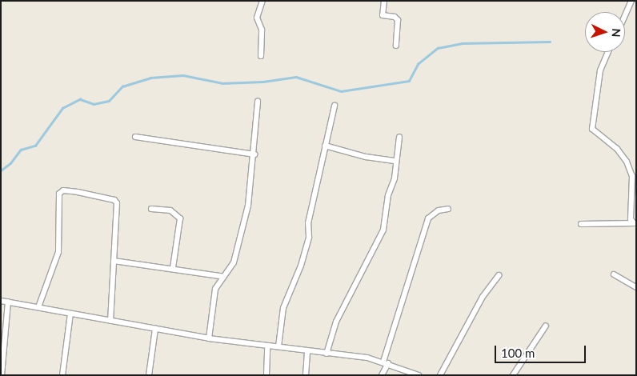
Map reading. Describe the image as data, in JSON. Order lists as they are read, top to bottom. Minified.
{"scale_bar":"100 m","north":"right"}
